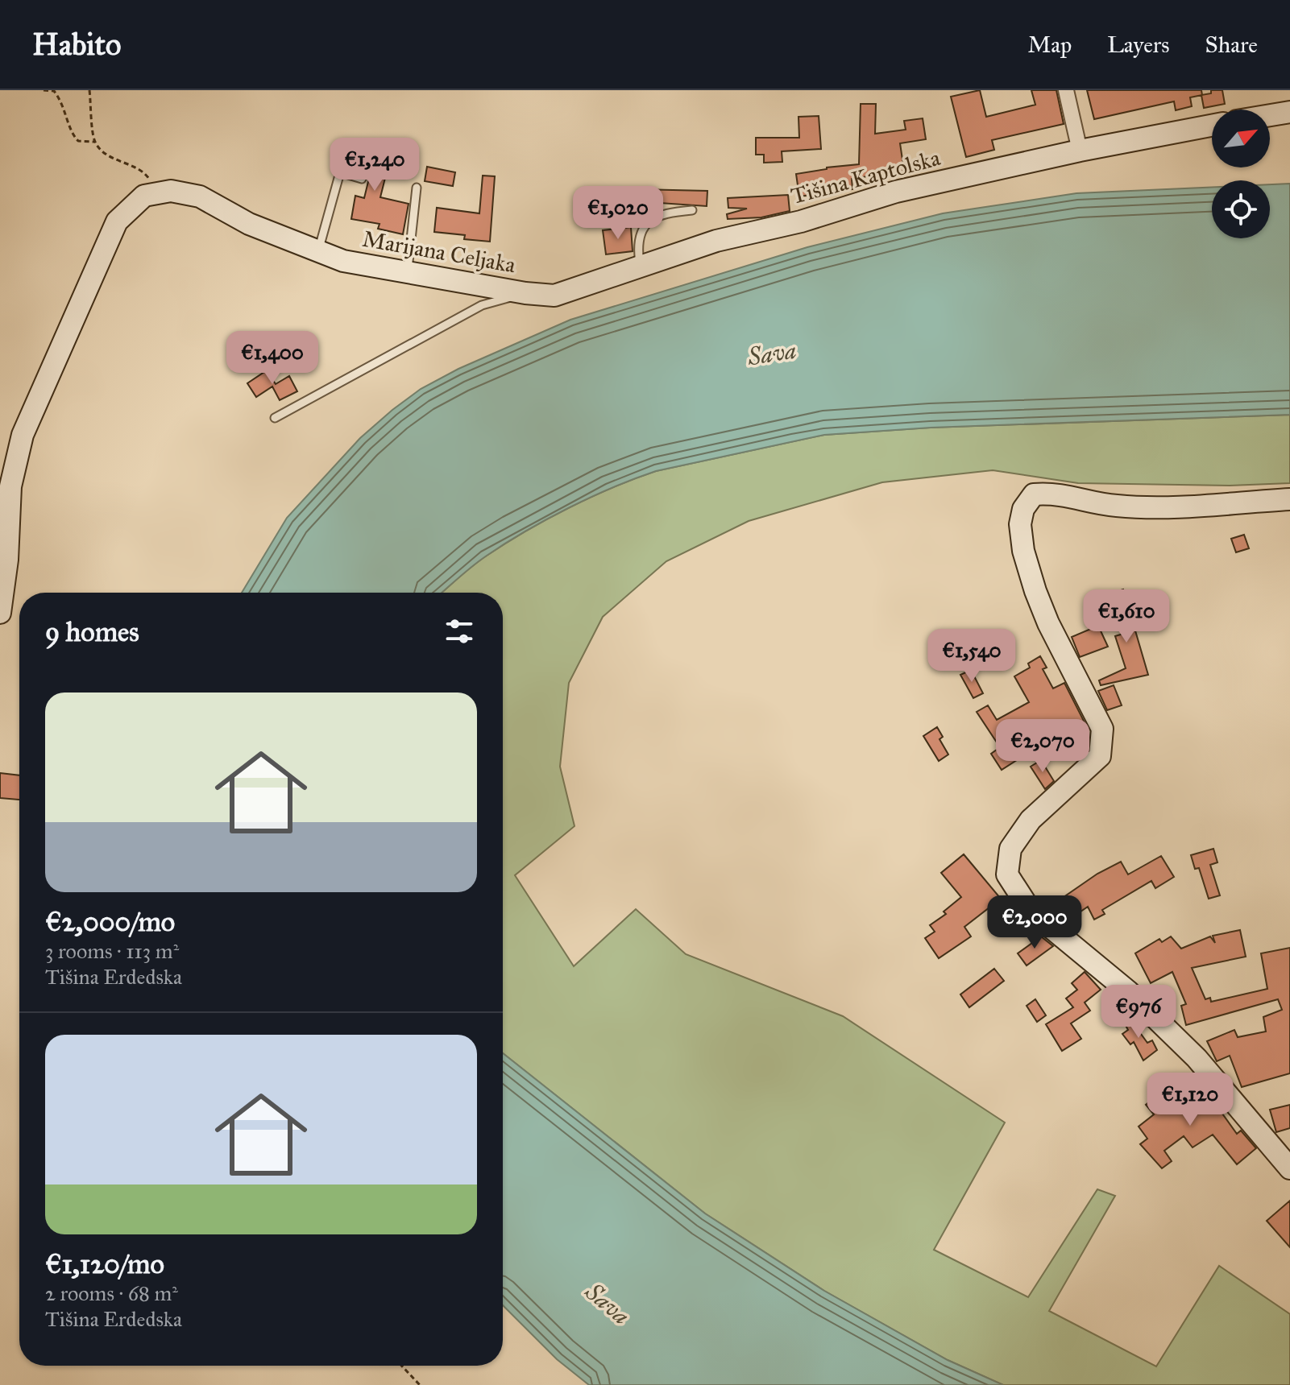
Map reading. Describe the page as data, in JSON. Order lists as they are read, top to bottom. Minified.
{"streets":{"main road":["Tišina Kaptolska","Marijana Celjaka"]},"crossings":[["Tišina Kaptolska","Marijana Celjaka"]],"water":["Sava"],"north":"top right","page":{"header":"Habito","nav":["Map","Layers","Share"],"price":["€1,240","€1,020","€1,400","€1,610","€1,540","€2,070","€2,000","€976","€1,120"],"heading":"9 homes","list":[{"name":"€2,000/mo","note":"3 rooms · 113 m² · Tišina Erdedska"},{"name":"€1,120/mo","note":"2 rooms · 68 m² · Tišina Erdedska"}]}}
